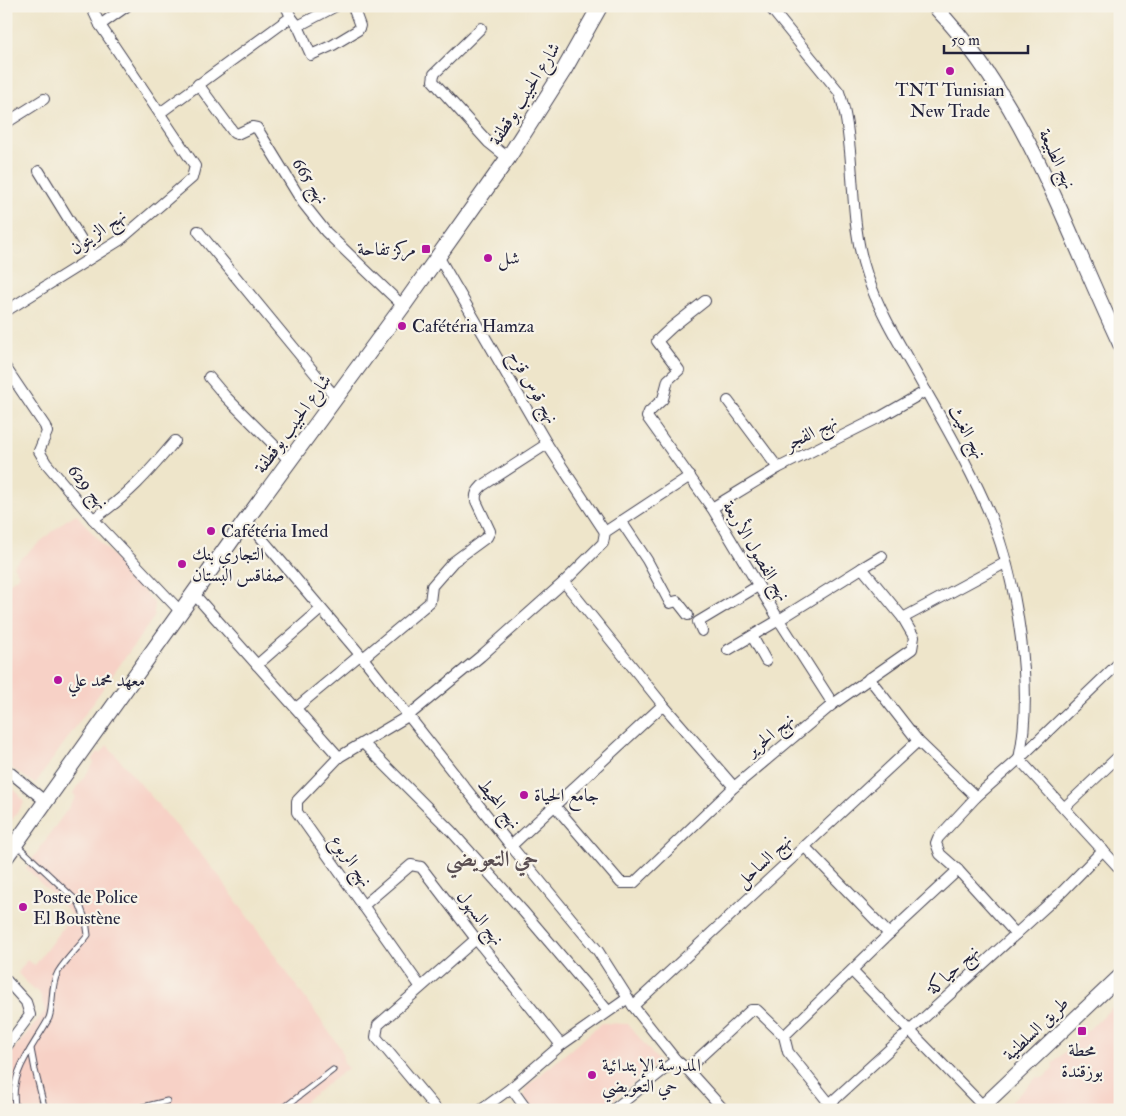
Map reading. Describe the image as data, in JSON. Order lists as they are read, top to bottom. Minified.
{"streets":{"main road":["شارع الحبيب بوقطفة"],"street":["نهج الطبيعة","نهج 665","نهج الزيتون","نهج قوس قزح","نهج الغيث","نهج الفجر","نهج 629","نهج الفصول الأربعة","نهج الحرير","نهج المحيط","نهج الربوع","نهج الساحل","نهج السهول","نهج حياكة","طريق السلطنية"]},"crossings":[["شارع الحبيب بوقطفة","نهج 665"],["شارع الحبيب بوقطفة","نهج قوس قزح"],["شارع الحبيب بوقطفة","نهج 629"],["شارع الحبيب بوقطفة","نهج المحيط"],["نهج قوس قزح","نهج الربوع"],["نهج الغيث","نهج الفجر"],["نهج الفجر","نهج الفصول الأربعة"],["نهج الفصول الأربعة","نهج الحرير"],["نهج المحيط","نهج الربوع"],["نهج المحيط","نهج الساحل"],["نهج الربوع","نهج السهول"],["نهج الساحل","نهج السهول"]],"districts":["حي التعويضي"],"places":{"other":["TNT Tunisian New Trade","شل","Cafétéria Hamza","Cafétéria Imed","التجاري بنك صفاقس البستان","معهد محمد علي","جامع الحياة","Poste de Police El Boustène","المدرسة الإبتدائية حي التعويضي"],"transit":["مركز تفاحة","محطة بوزقندة"]},"scale_bar":"50 m"}
